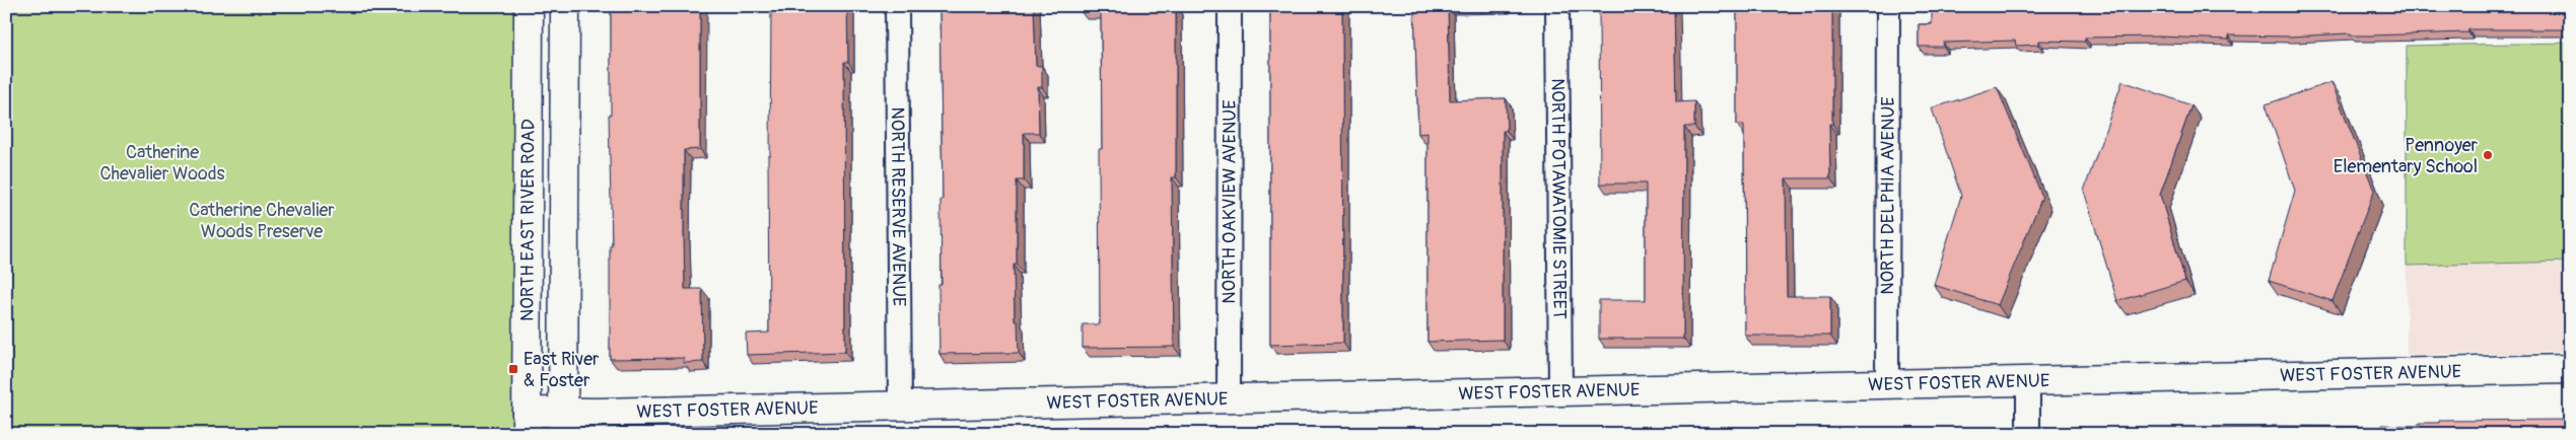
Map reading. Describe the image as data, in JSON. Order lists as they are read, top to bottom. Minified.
{"streets":{"street":["NORTH DELPHIA AVENUE","NORTH POTAWATOMIE STREET","NORTH OAKVIEW AVENUE","NORTH RESERVE AVENUE","NORTH EAST RIVER ROAD","WEST FOSTER AVENUE"]},"crossings":[["NORTH DELPHIA AVENUE","WEST FOSTER AVENUE"],["NORTH POTAWATOMIE STREET","WEST FOSTER AVENUE"],["NORTH OAKVIEW AVENUE","WEST FOSTER AVENUE"],["NORTH RESERVE AVENUE","WEST FOSTER AVENUE"],["NORTH EAST RIVER ROAD","WEST FOSTER AVENUE"]],"parks":["Catherine Chevalier Woods","Catherine Chevalier Woods Preserve"],"places":{"other":["Pennoyer Elementary School"],"transit":["East River & Foster"]}}
